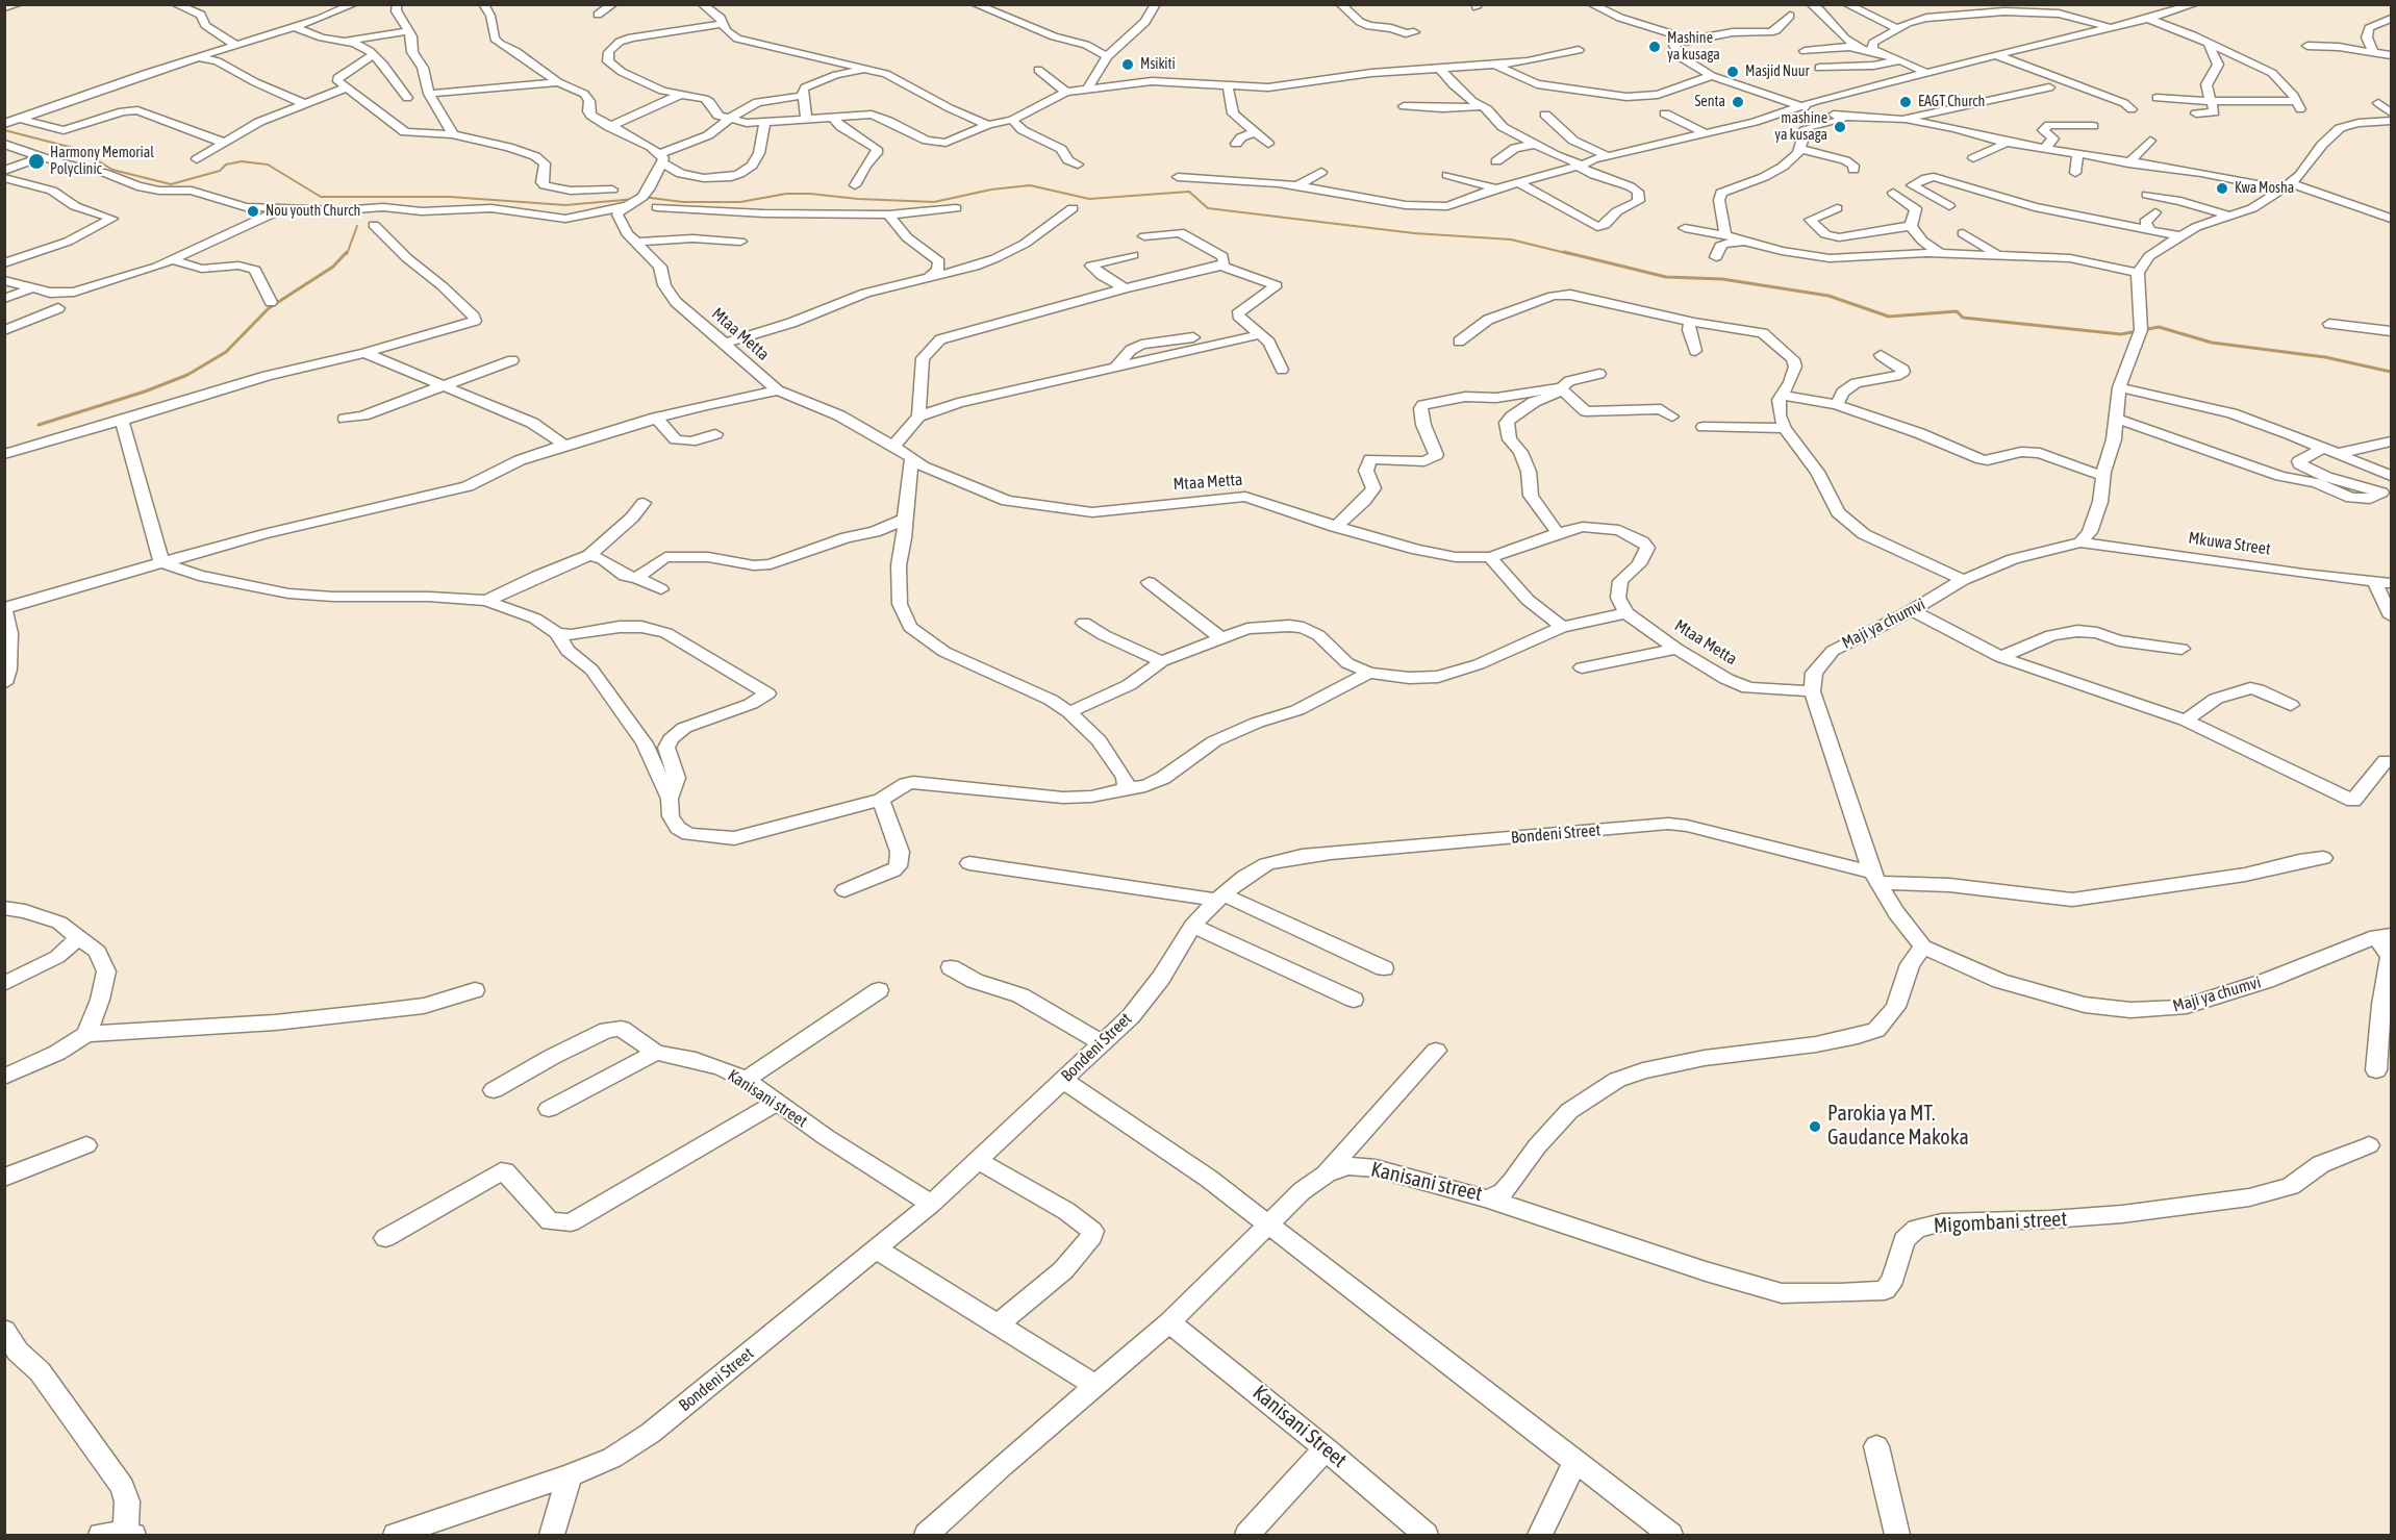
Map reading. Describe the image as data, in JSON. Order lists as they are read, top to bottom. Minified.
{"streets":{"street":["Mtaa Metta","Mkuwa Street","Maji ya chumvi","Bondeni Street","Kanisani street","Migombani street","Kanisani Street"]},"crossings":[["Mtaa Metta","Maji ya chumvi"],["Mkuwa Street","Maji ya chumvi"],["Maji ya chumvi","Bondeni Street"],["Maji ya chumvi","Kanisani street"],["Bondeni Street","Kanisani street"],["Kanisani street","Migombani street"],["Kanisani street","Kanisani Street"]],"places":["Mashine ya kusaga","Msikiti","Masjid Nuur","Senta","EAGT Church","mashine ya kusaga","Harmony Memorial Polyclinic","Kwa Mosha","Nou youth Church","Parokia ya MT. Gaudance Makoka"]}
